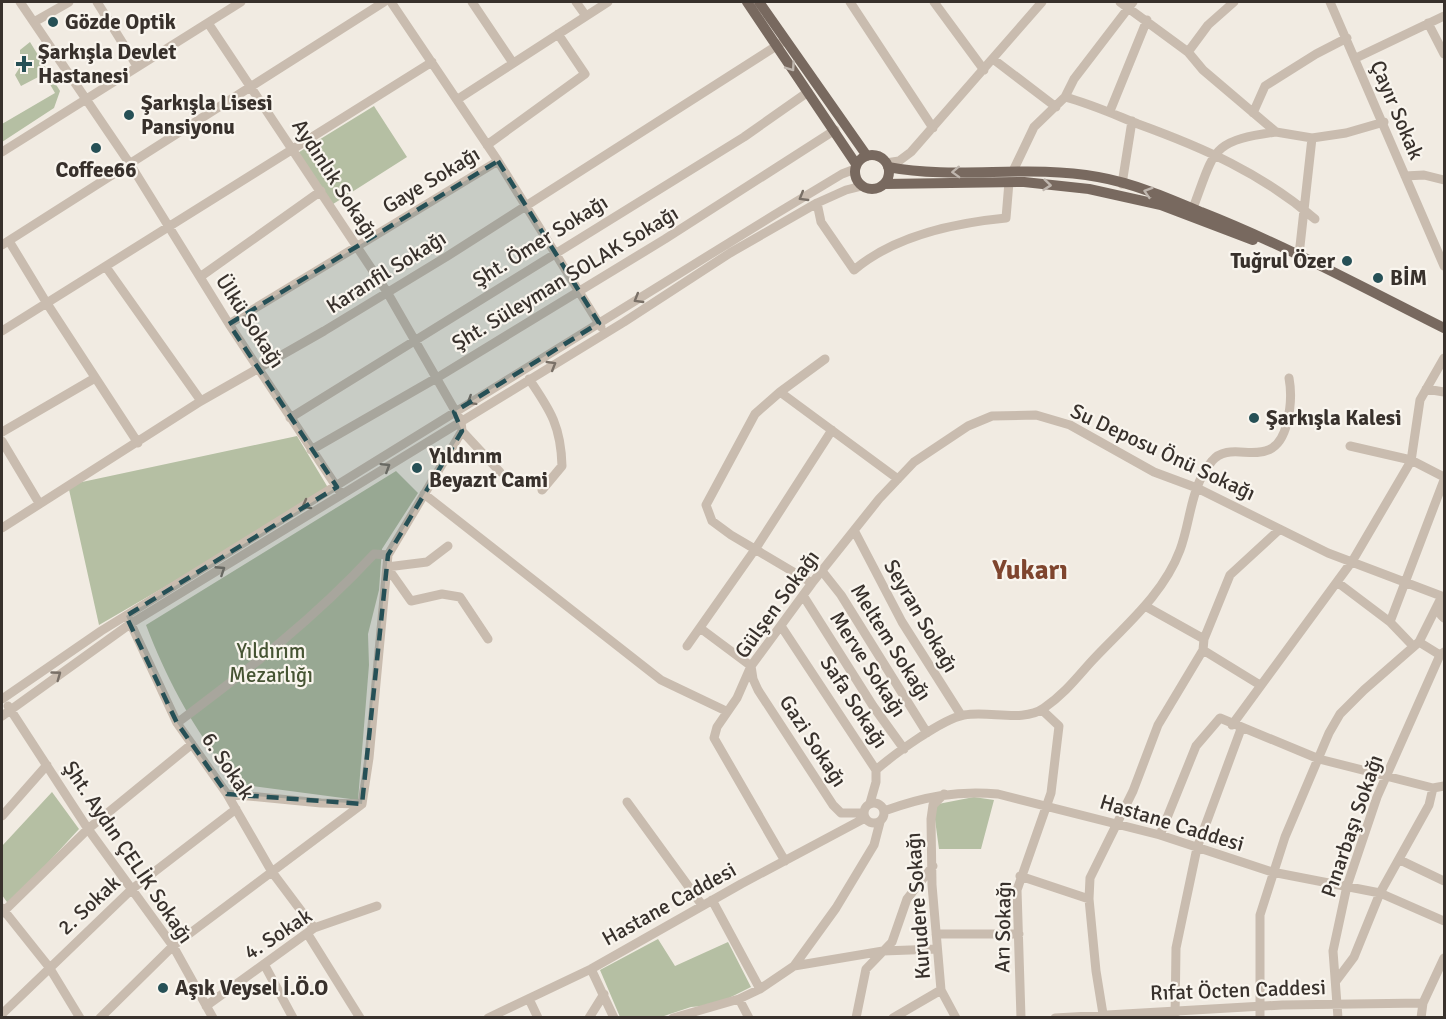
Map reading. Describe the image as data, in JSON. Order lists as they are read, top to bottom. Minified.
{"streets":{"street":["Çayır Sokak","Aydınlık Sokağı","Gaye Sokağı","Şht. Ömer Sokağı","Karanfil Sokağı","Şht. Süleyman SOLAK Sokağı","Ülkü Sokağı","Su Deposu Önü Sokağı","Gülşen Sokağı","Seyran Sokağı","Meltem Sokağı","Merve Sokağı","Safa Sokağı","Gazi Sokağı","6. Sokak","Hastane Caddesi","Pınarbaşı Sokağı","Şht. Aydın ÇELİK Sokağı","2. Sokak","Kurudere Sokağı","Arı Sokağı","4. Sokak","Rıfat Öcten Caddesi"]},"crossings":[["Aydınlık Sokağı","Gaye Sokağı"],["Aydınlık Sokağı","Şht. Ömer Sokağı"],["Aydınlık Sokağı","Karanfil Sokağı"],["Aydınlık Sokağı","Şht. Süleyman SOLAK Sokağı"],["Gaye Sokağı","Ülkü Sokağı"],["Şht. Ömer Sokağı","Ülkü Sokağı"],["Karanfil Sokağı","Ülkü Sokağı"],["Şht. Süleyman SOLAK Sokağı","Ülkü Sokağı"],["Su Deposu Önü Sokağı","Gülşen Sokağı"],["Gülşen Sokağı","Seyran Sokağı"],["Gülşen Sokağı","Meltem Sokağı"],["Gülşen Sokağı","Merve Sokağı"],["Gülşen Sokağı","Safa Sokağı"],["Gülşen Sokağı","Gazi Sokağı"],["Gülşen Sokağı","Hastane Caddesi"],["Safa Sokağı","Gazi Sokağı"],["Safa Sokağı","Hastane Caddesi"],["Gazi Sokağı","Hastane Caddesi"],["6. Sokak","2. Sokak"],["6. Sokak","4. Sokak"],["Hastane Caddesi","Pınarbaşı Sokağı"],["Hastane Caddesi","Kurudere Sokağı"],["Hastane Caddesi","Arı Sokağı"],["Pınarbaşı Sokağı","Rıfat Öcten Caddesi"],["Şht. Aydın ÇELİK Sokağı","2. Sokak"],["Şht. Aydın ÇELİK Sokağı","4. Sokak"]],"districts":["Yukarı"],"parks":["Yıldırım Mezarlığı"],"places":{"other":["Gözde Optik","Şarkışla Lisesi Pansiyonu","Coffee66","Tuğrul Özer","BİM","Şarkışla Kalesi","Yıldırım Beyazıt Cami","Aşık Veysel İ.Ö.O"],"health":["Şarkışla Devlet Hastanesi"]}}
